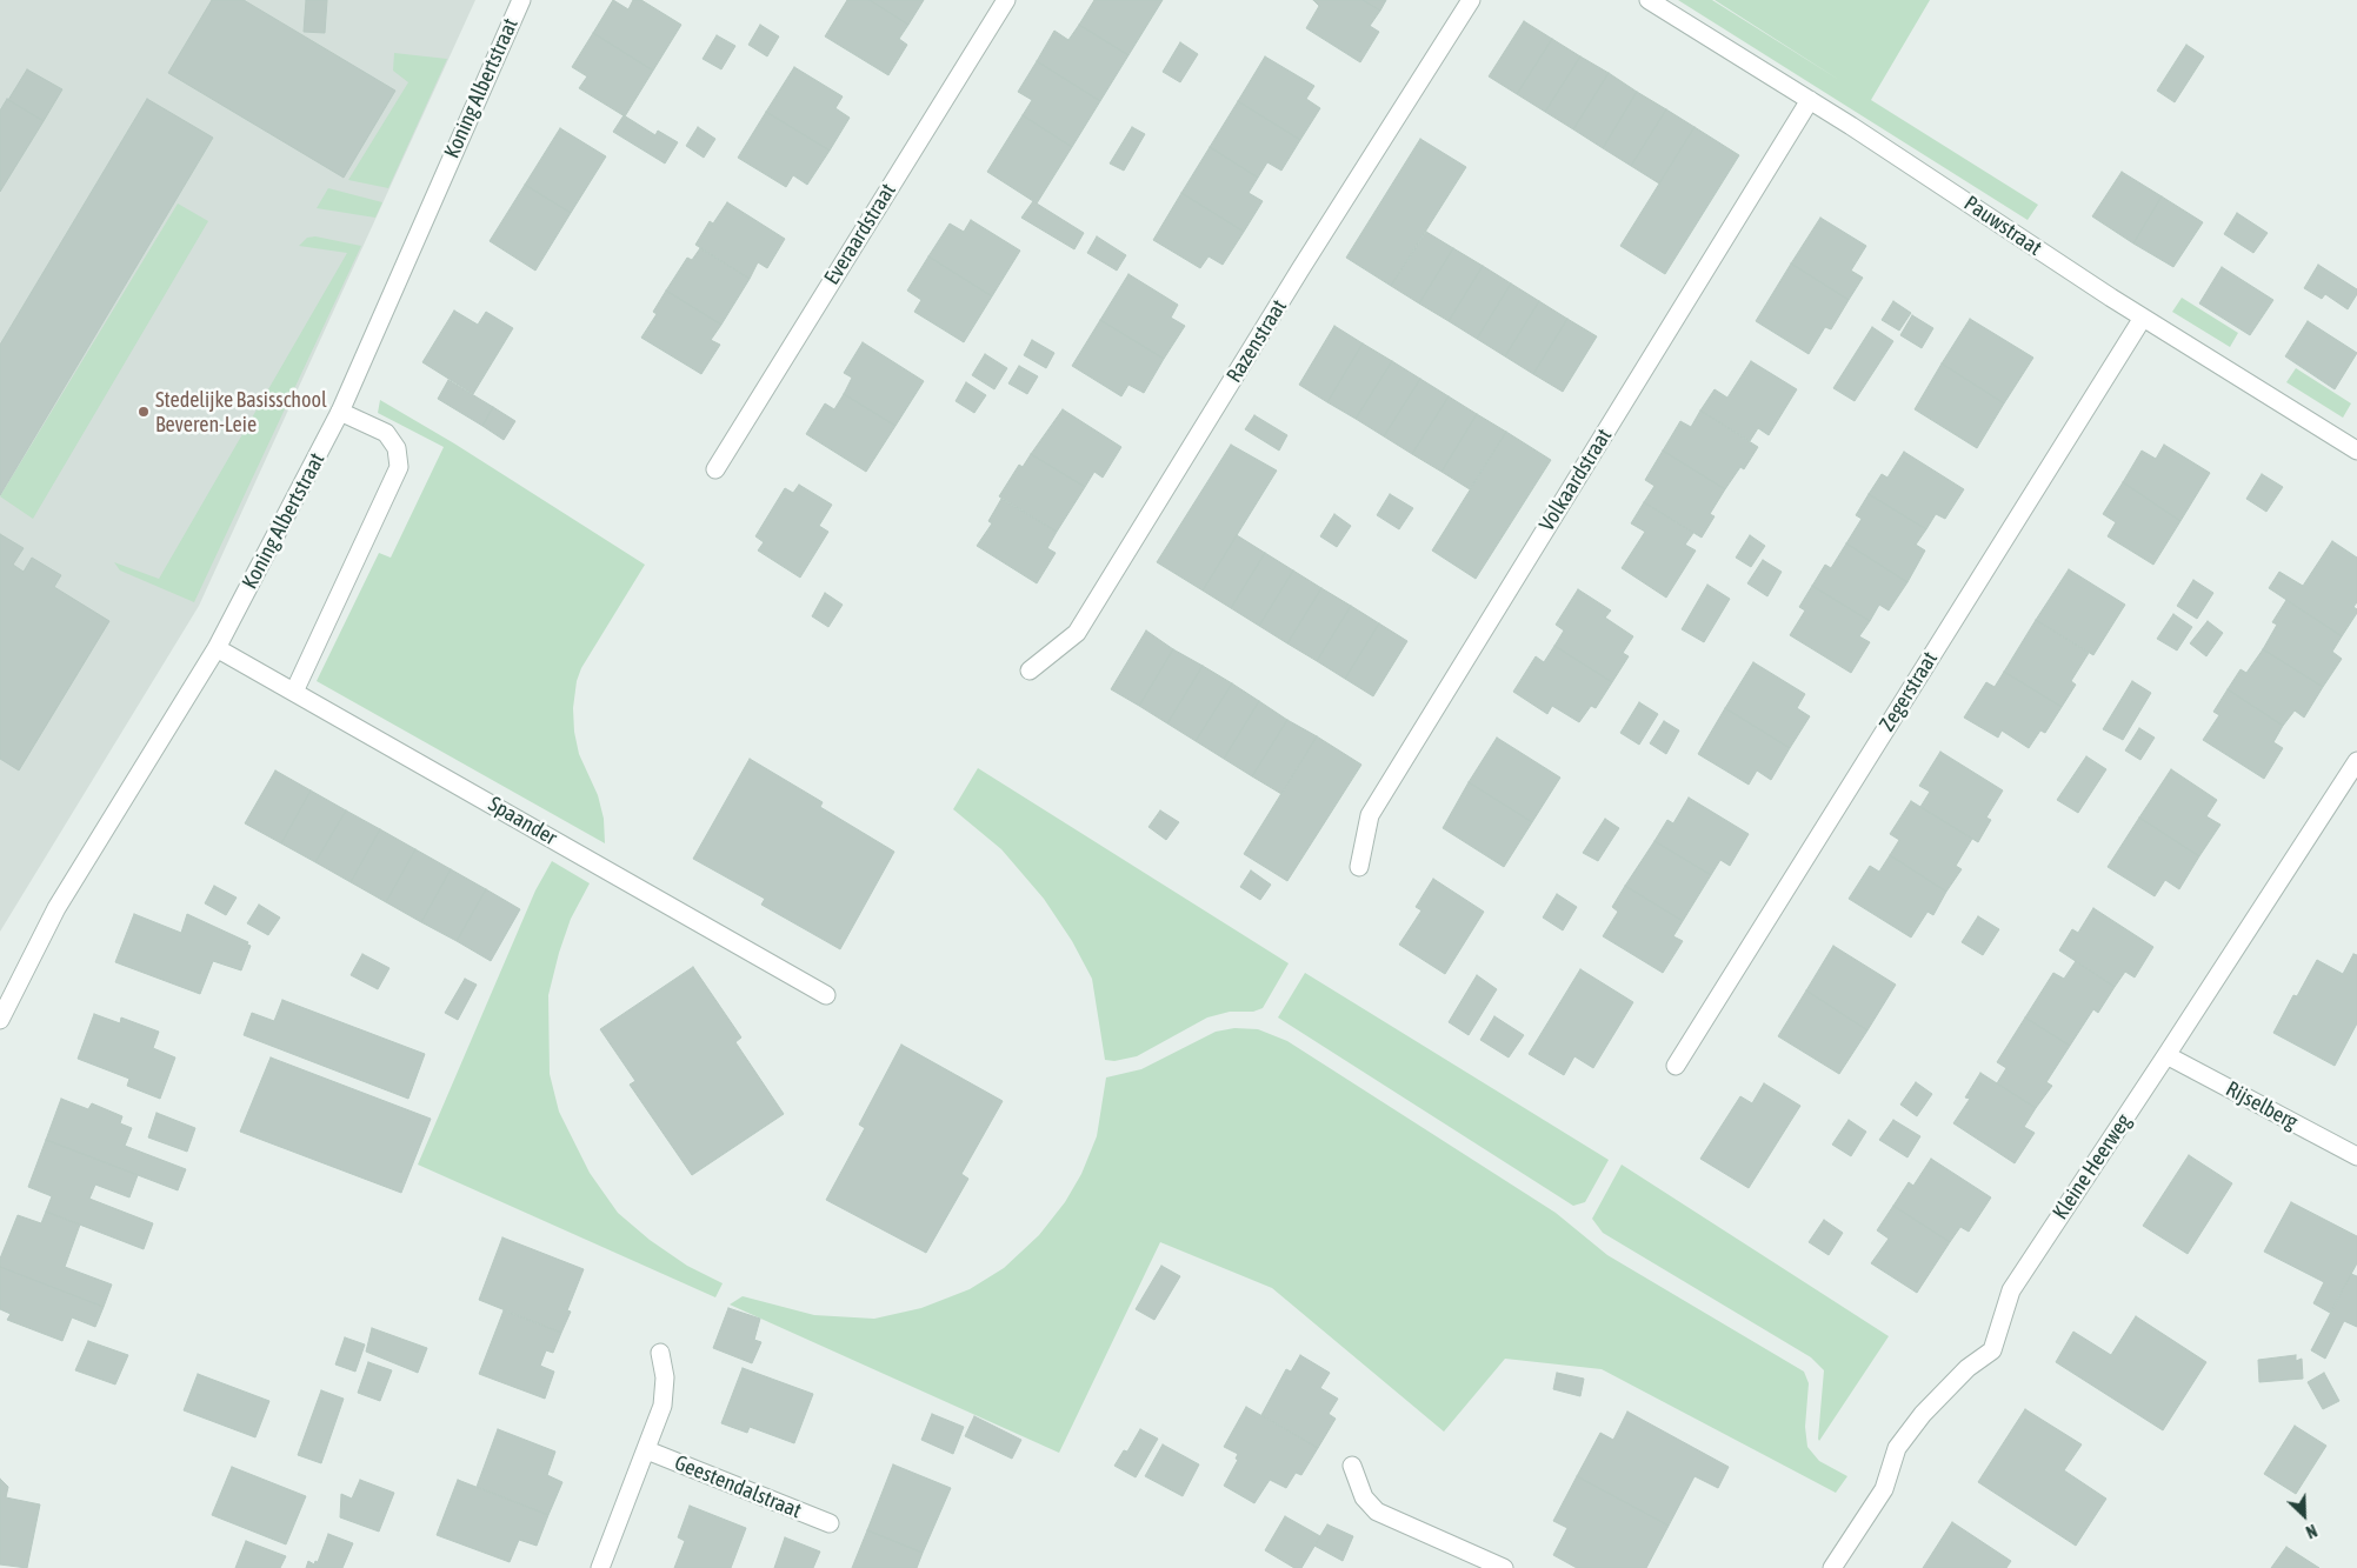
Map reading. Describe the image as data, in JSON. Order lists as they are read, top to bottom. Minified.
{"streets":{"street":["Koning Albertstraat","Pauwstraat","Everaardstraat","Razenstraat","Volkaardstraat","Zegerstraat","Spaander","Rijselberg","Kleine Heerweg","Geestendalstraat"]},"crossings":[["Koning Albertstraat","Spaander"],["Pauwstraat","Volkaardstraat"],["Pauwstraat","Zegerstraat"],["Rijselberg","Kleine Heerweg"]],"places":["Stedelijke Basisschool Beveren-Leie"],"north":"bottom right"}
